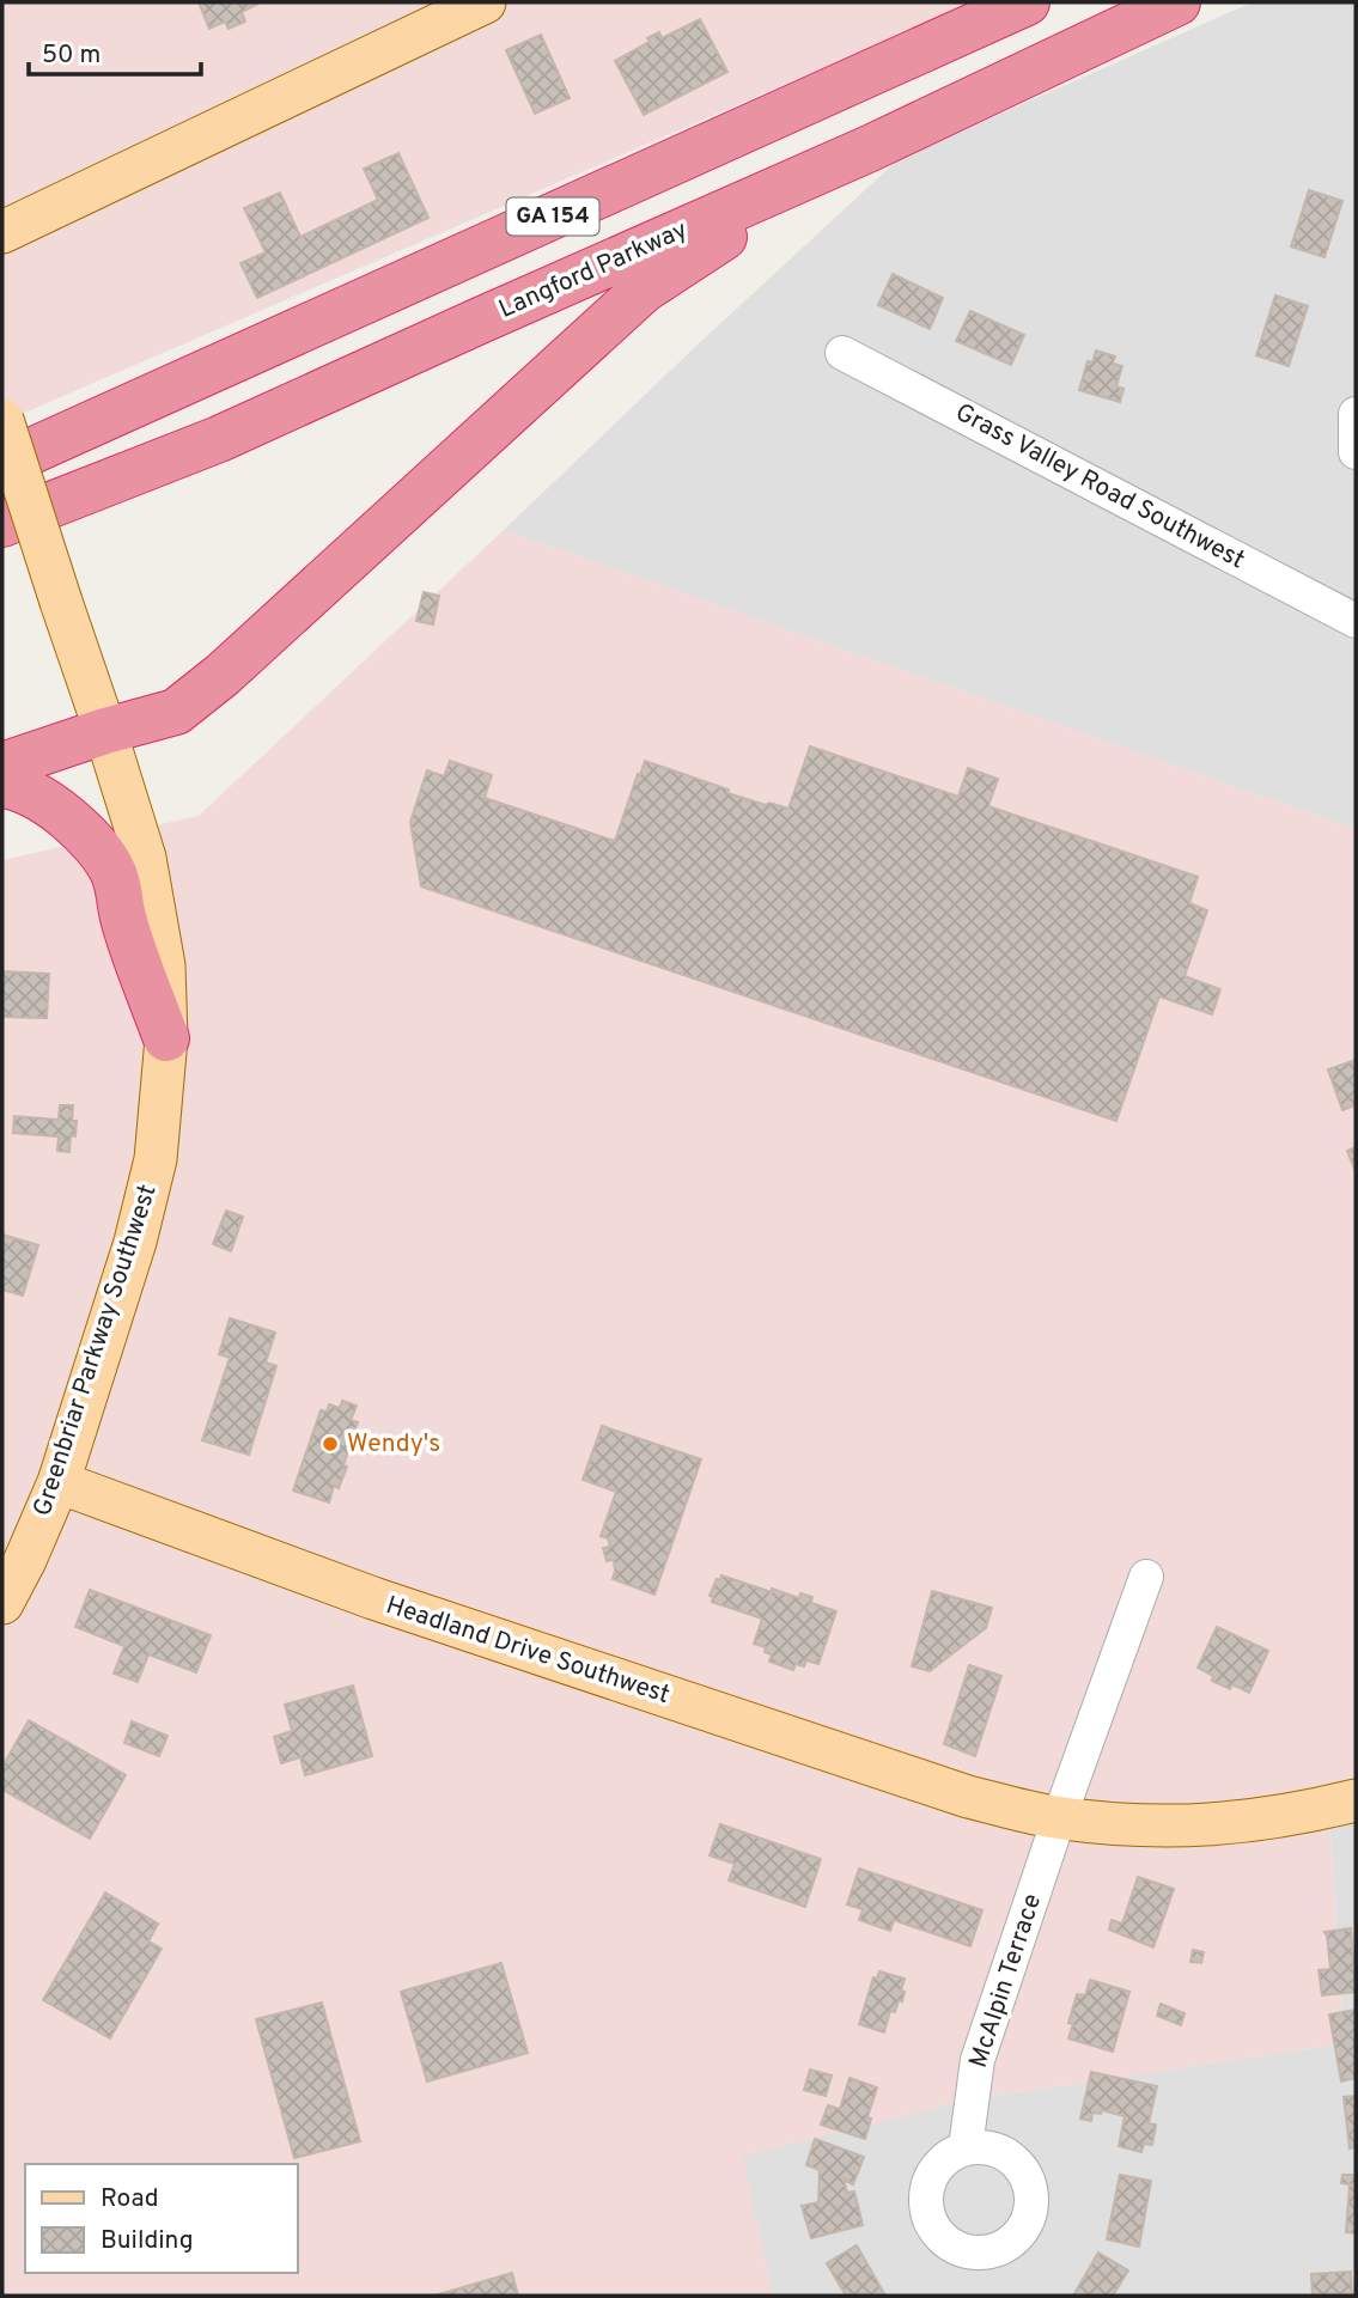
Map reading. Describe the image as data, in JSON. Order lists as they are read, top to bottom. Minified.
{"streets":{"highway":["GA 154","Langford Parkway"],"main road":["Greenbriar Parkway Southwest","Headland Drive Southwest"],"street":["Grass Valley Road Southwest","McAlpin Terrace"]},"crossings":[["Greenbriar Parkway Southwest","Headland Drive Southwest"],["Headland Drive Southwest","McAlpin Terrace"]],"places":["Wendy's"],"legend":["Road","Building"],"scale_bar":"50 m"}
